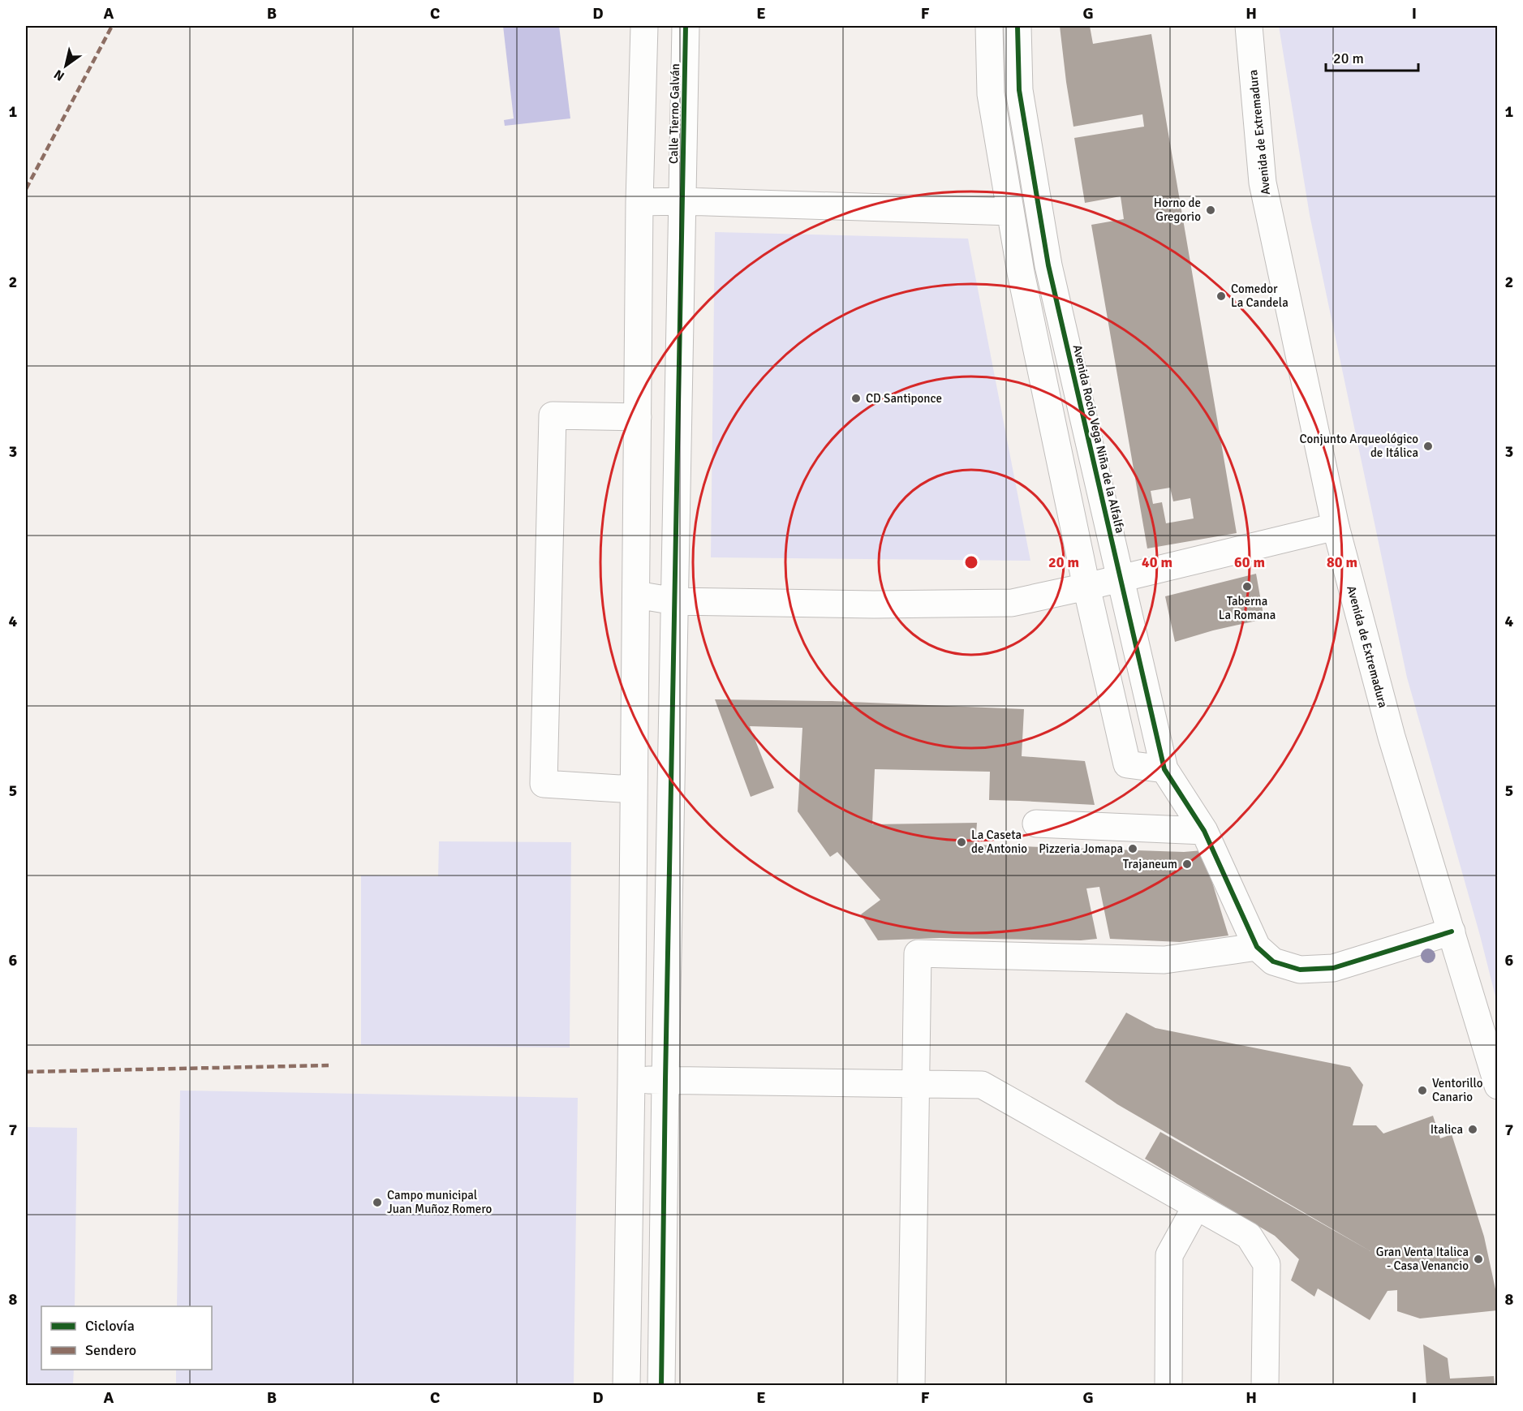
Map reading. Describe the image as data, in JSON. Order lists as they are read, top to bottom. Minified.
{"streets":{"street":["Calle Tierno Galván","Avenida de Extremadura","Avenida Rocio Vega Niña de la Alfalfa"]},"crossings":[["Avenida de Extremadura","Avenida Rocio Vega Niña de la Alfalfa"]],"places":["Horno de Gregorio","Comedor La Candela","CD Santiponce","Conjunto Arqueológico de Itálica","Taberna La Romana","La Caseta de Antonio","Pizzeria Jomapa","Trajaneum","Ventorillo Canario","Italica","Campo municipal Juan Muñoz Romero","Gran Venta Italica - Casa Venancio"],"legend":["Ciclovía","Sendero"],"scale_bar":"20 m","north":"bottom left","grid":{"columns":["A","B","C","D","E","F","G","H","I"],"rows":["1","2","3","4","5","6","7","8"]},"rings":["20 m","40 m","60 m","80 m"]}
